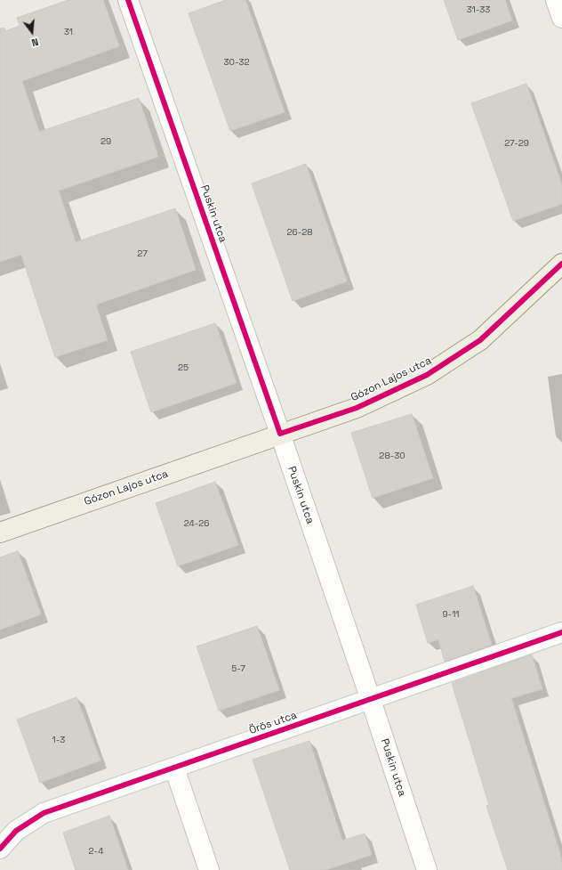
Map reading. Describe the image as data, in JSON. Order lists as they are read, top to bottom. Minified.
{"streets":{"main road":["Gózon Lajos utca"],"street":["Puskin utca","Örös utca"]},"crossings":[["Puskin utca","Gózon Lajos utca"],["Puskin utca","Örös utca"]],"house_numbers":["31-33","31","30-32","29","27-29","26-28","27","25","28-30","24-26","9-11","5-7","1-3","2-4"],"north":"bottom"}
